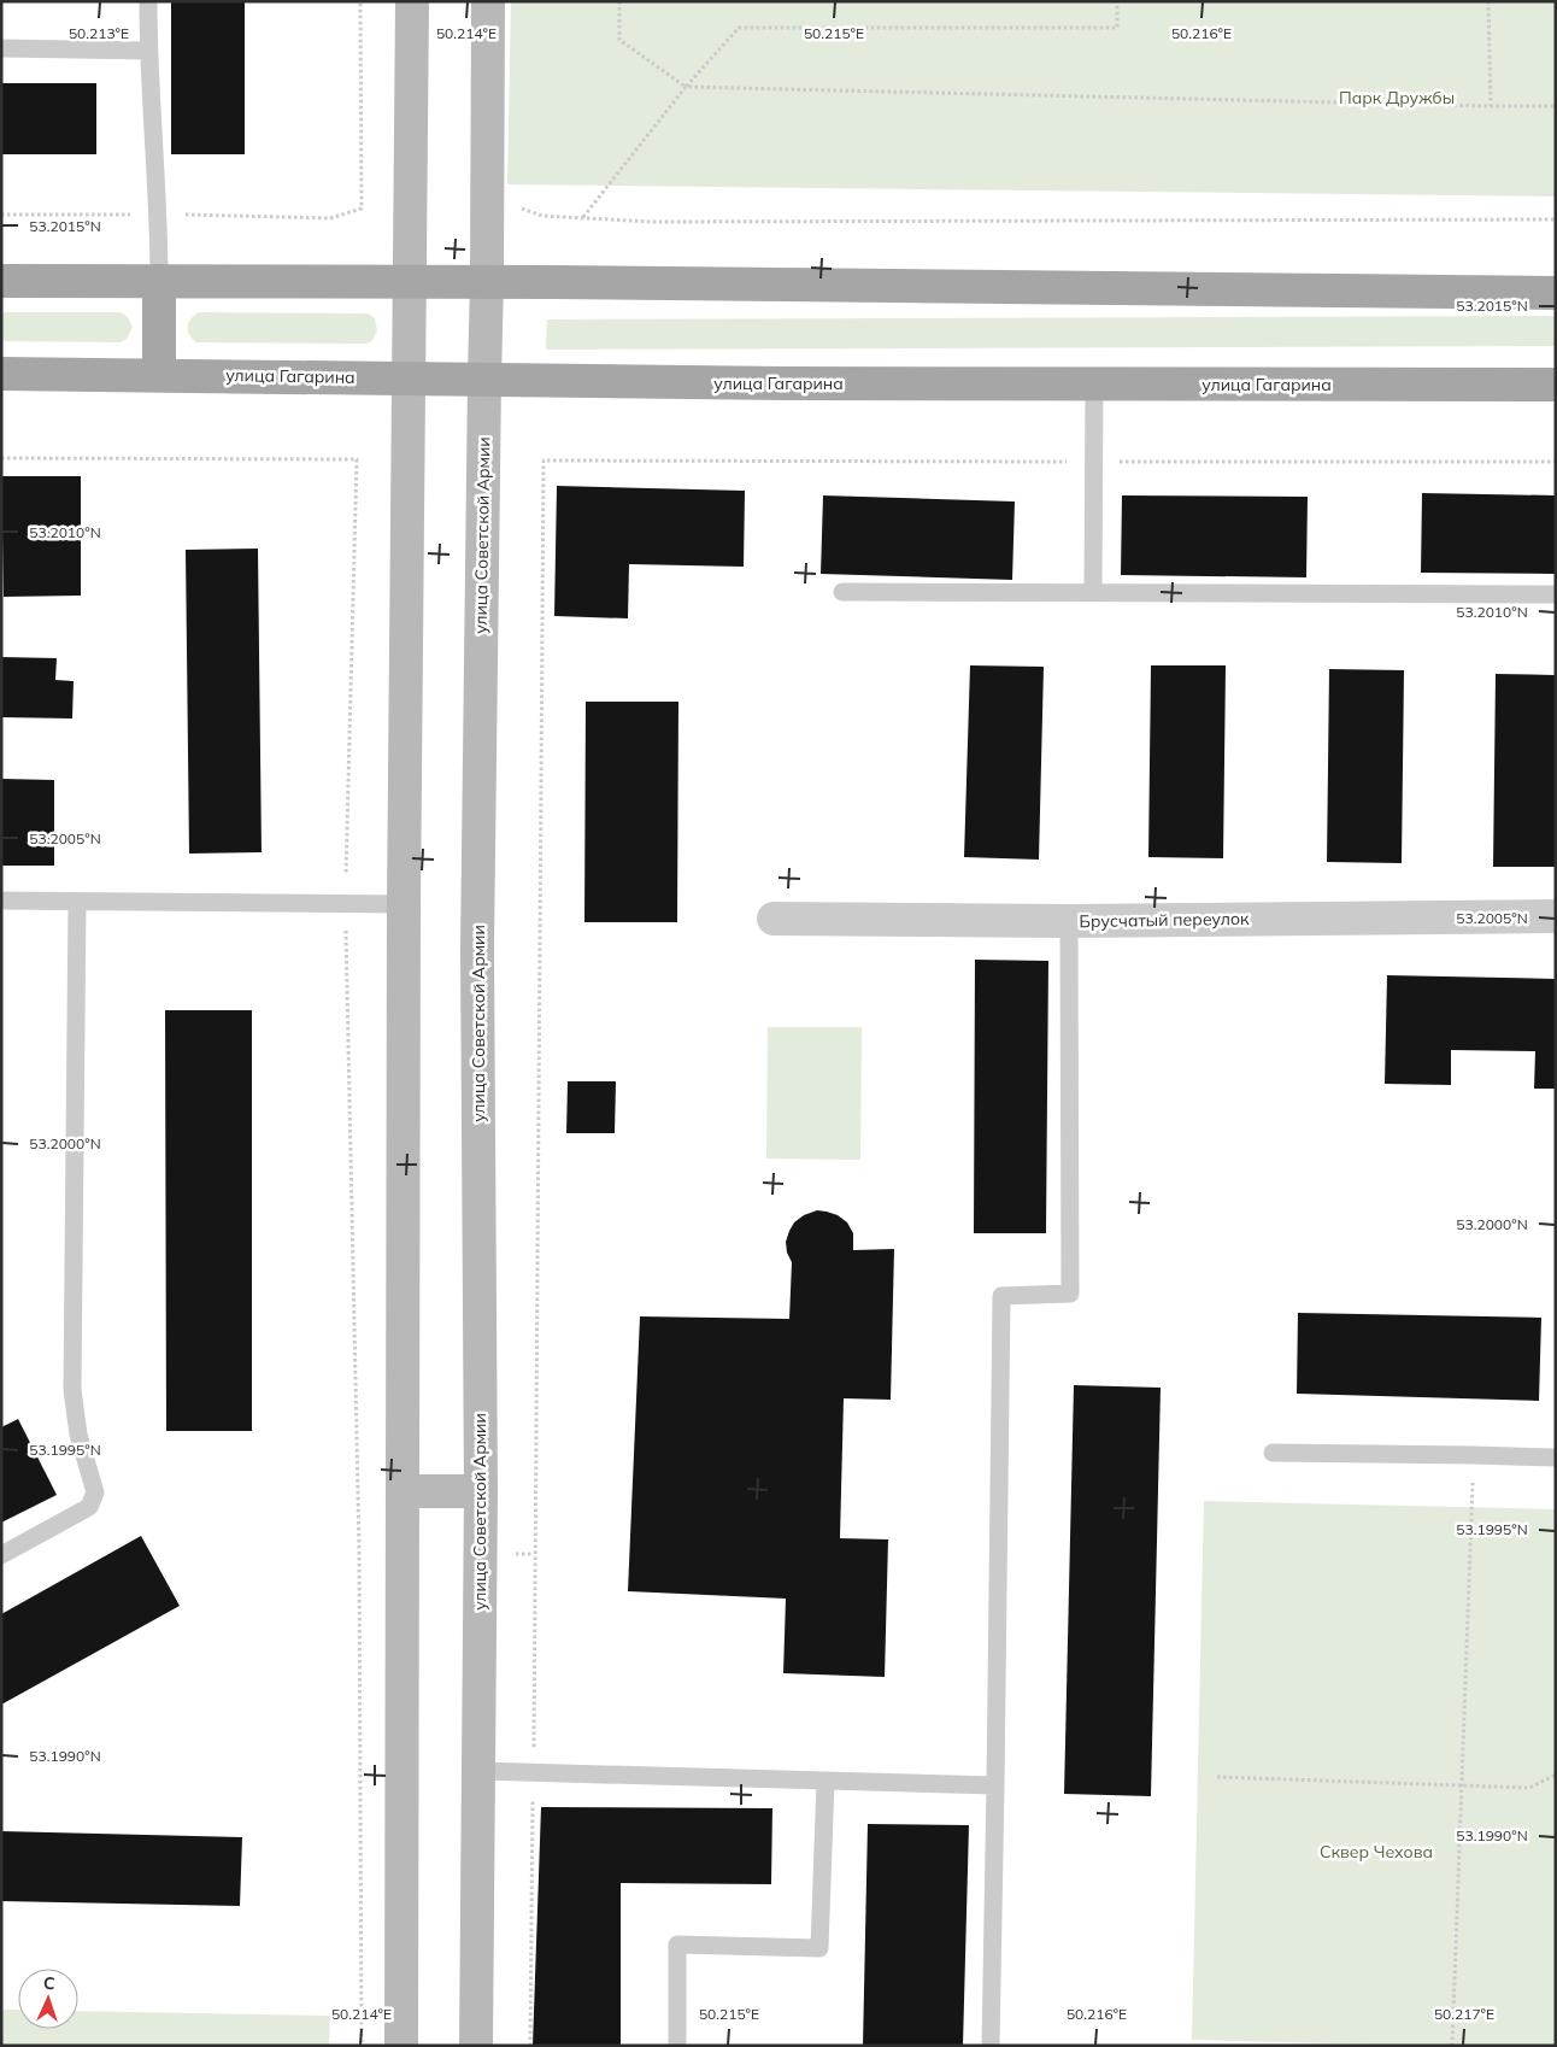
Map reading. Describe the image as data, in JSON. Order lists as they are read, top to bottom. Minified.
{"streets":{"main road":["улица Гагарина","улица Советской Армии"],"street":["Брусчатый переулок"]},"crossings":[["улица Гагарина","улица Советской Армии"]],"parks":["Парк Дружбы","Сквер Чехова"],"north":"top","coordinates":["50.213°E","50.214°E","50.215°E","50.216°E","53.2015°N","53.2010°N","53.2005°N","53.2000°N","53.1995°N","53.1990°N","50.217°E"]}
